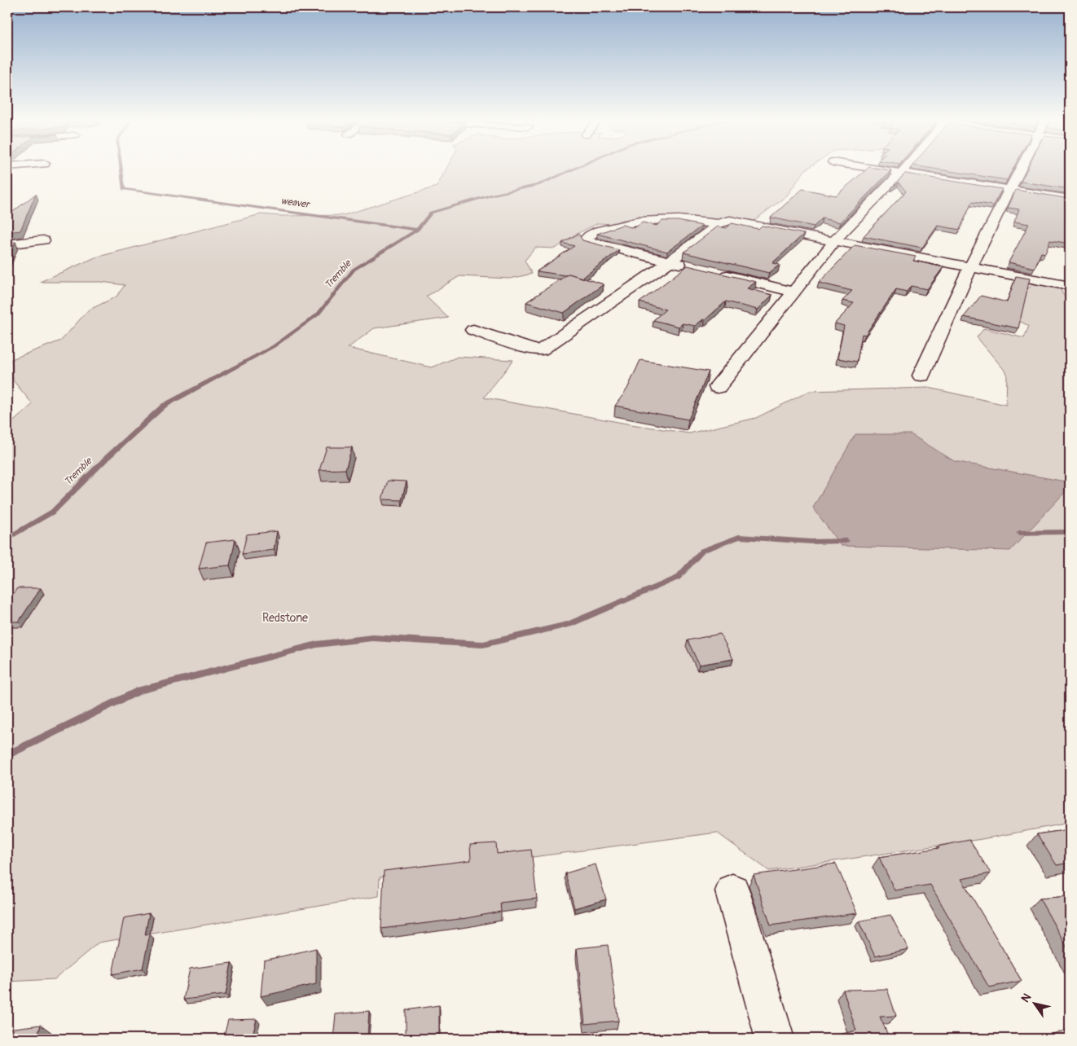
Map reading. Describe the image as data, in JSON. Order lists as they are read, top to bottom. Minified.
{"water":["weaver","Tremble"],"parks":["Redstone"],"north":"top left"}
